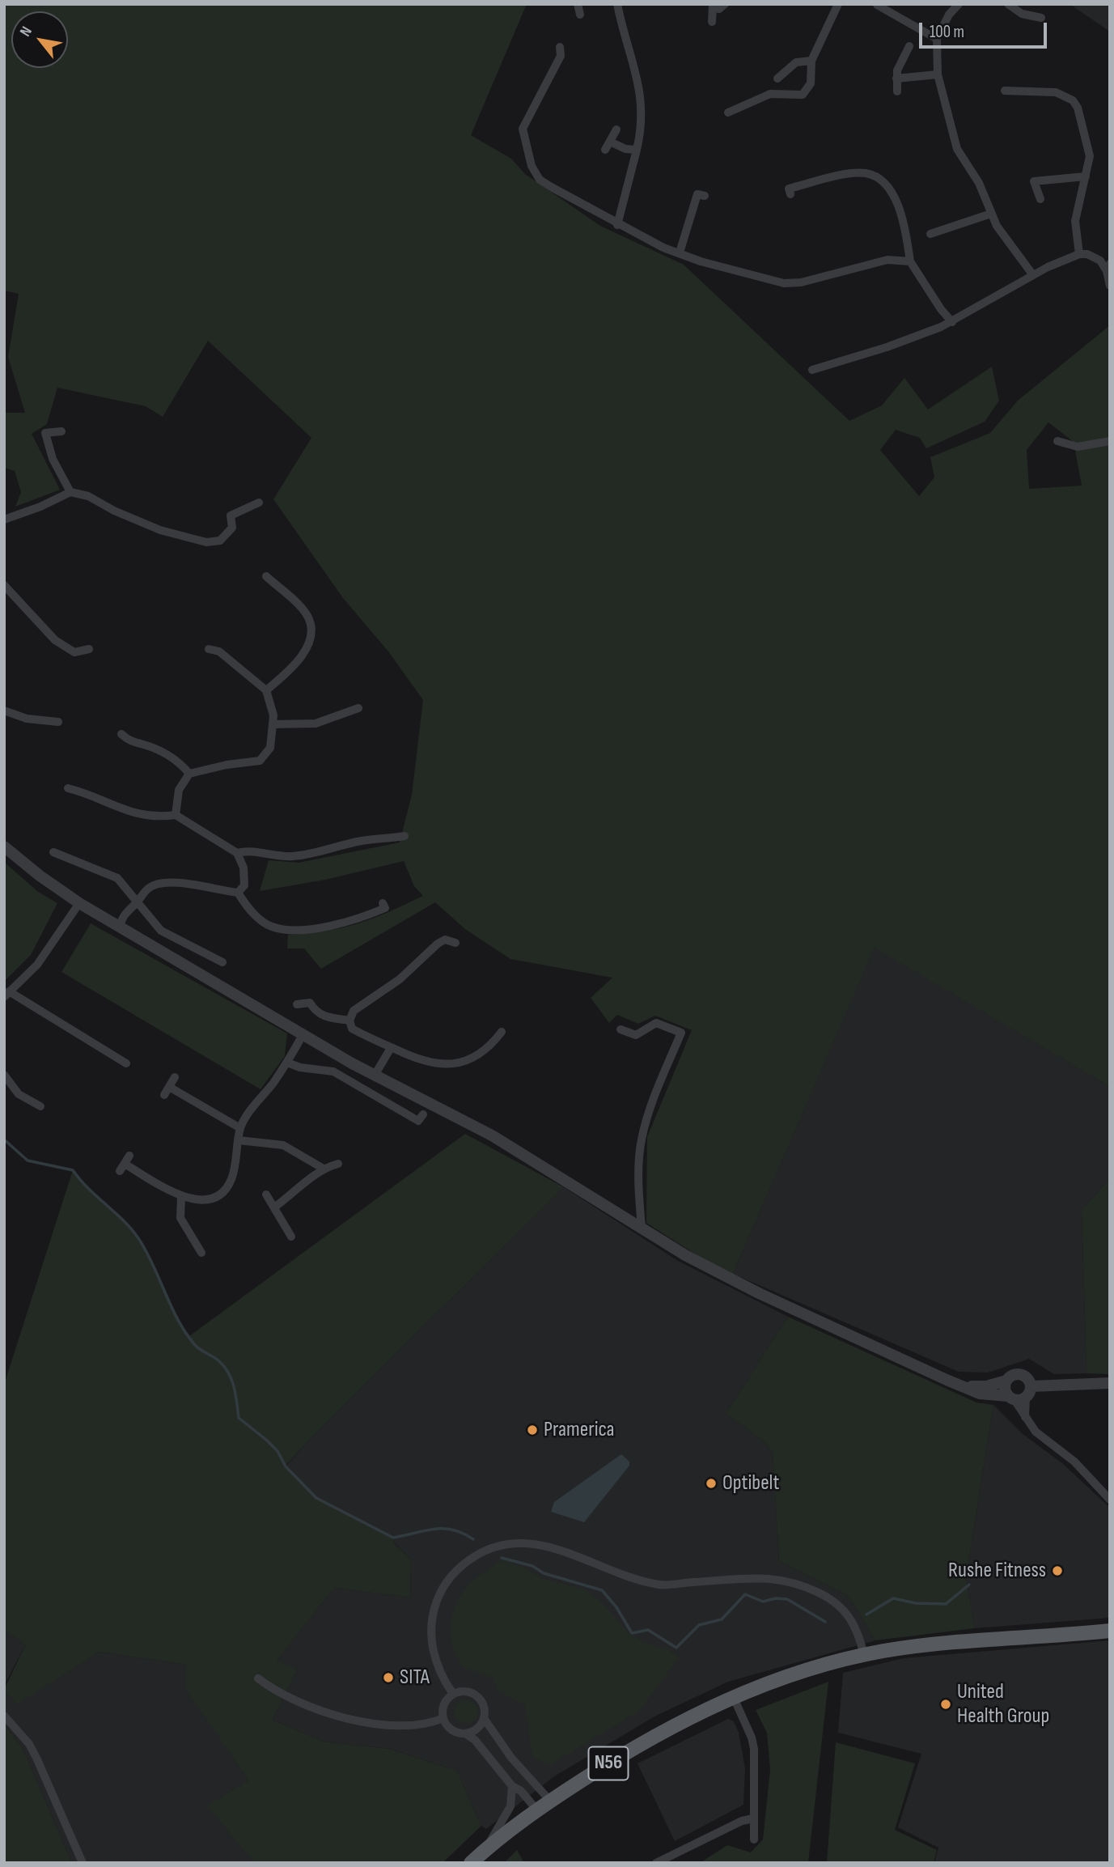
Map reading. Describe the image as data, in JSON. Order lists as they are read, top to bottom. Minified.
{"streets":{"main road":["N56"]},"places":["Pramerica","Optibelt","Rushe Fitness","SITA","United Health Group"],"scale_bar":"100 m","north":"top left"}
